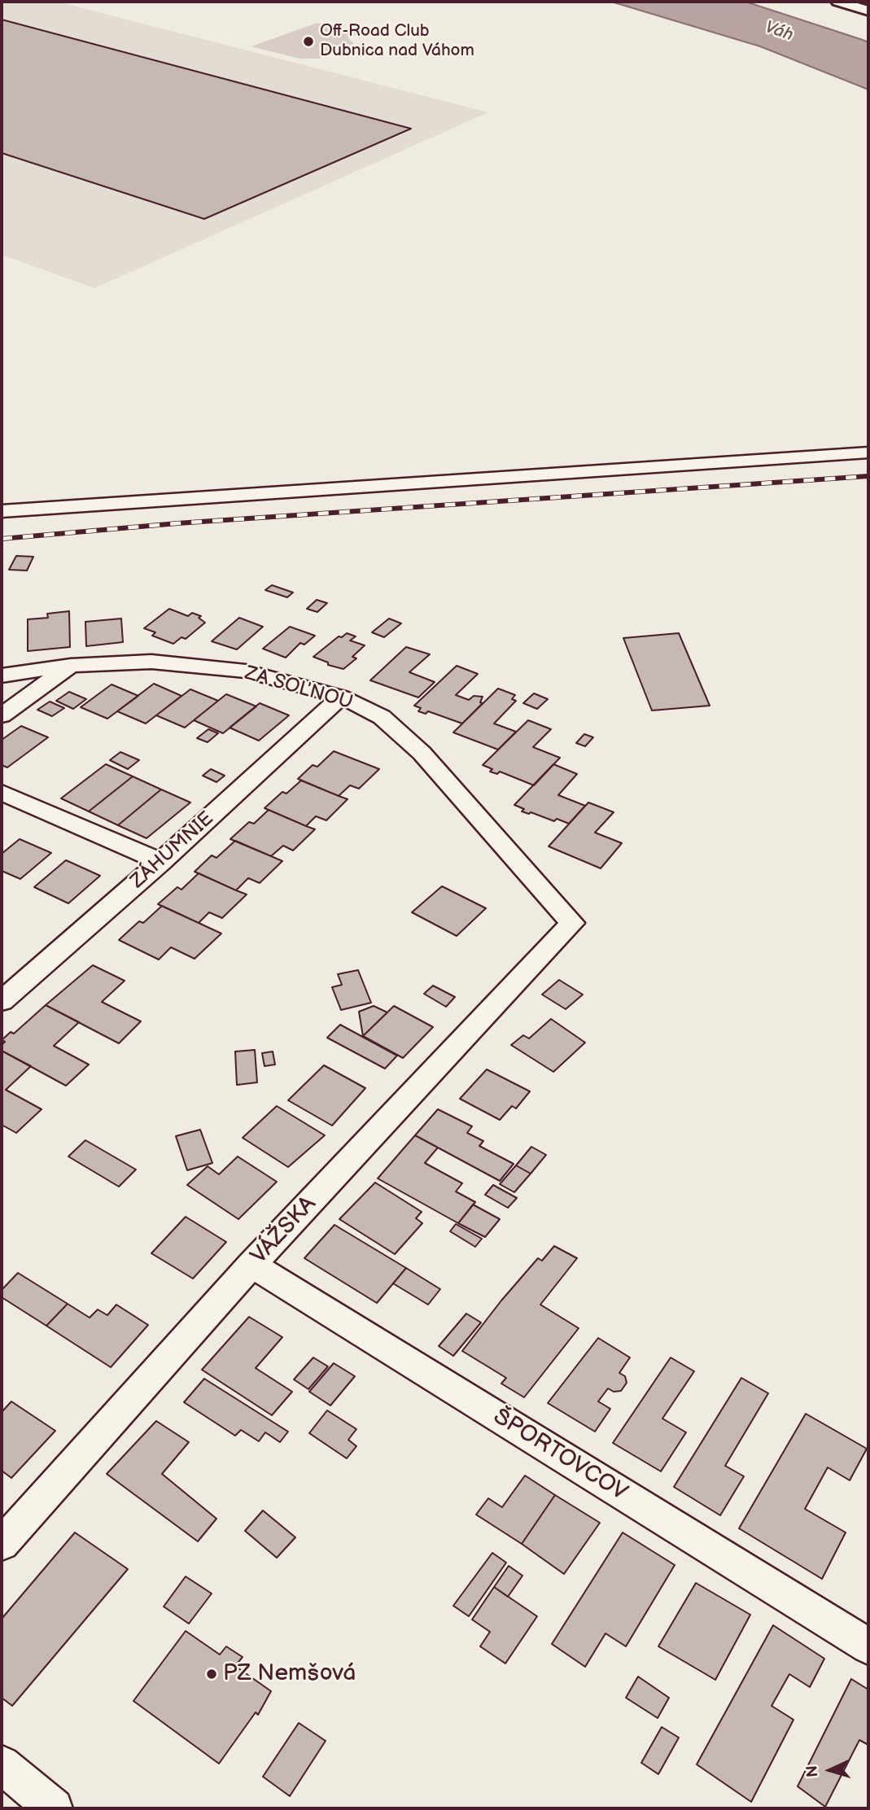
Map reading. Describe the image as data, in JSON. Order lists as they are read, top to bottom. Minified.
{"streets":{"street":["ZA SOĽNOU","ZÁHUMNIE","VÁŽSKA","ŠPORTOVCOV"]},"crossings":[["ZA SOĽNOU","ZÁHUMNIE"],["ZA SOĽNOU","VÁŽSKA"],["VÁŽSKA","ŠPORTOVCOV"]],"water":["Váh"],"places":["Off-Road Club Dubnica nad Váhom","PZ Nemšová"],"north":"left"}
